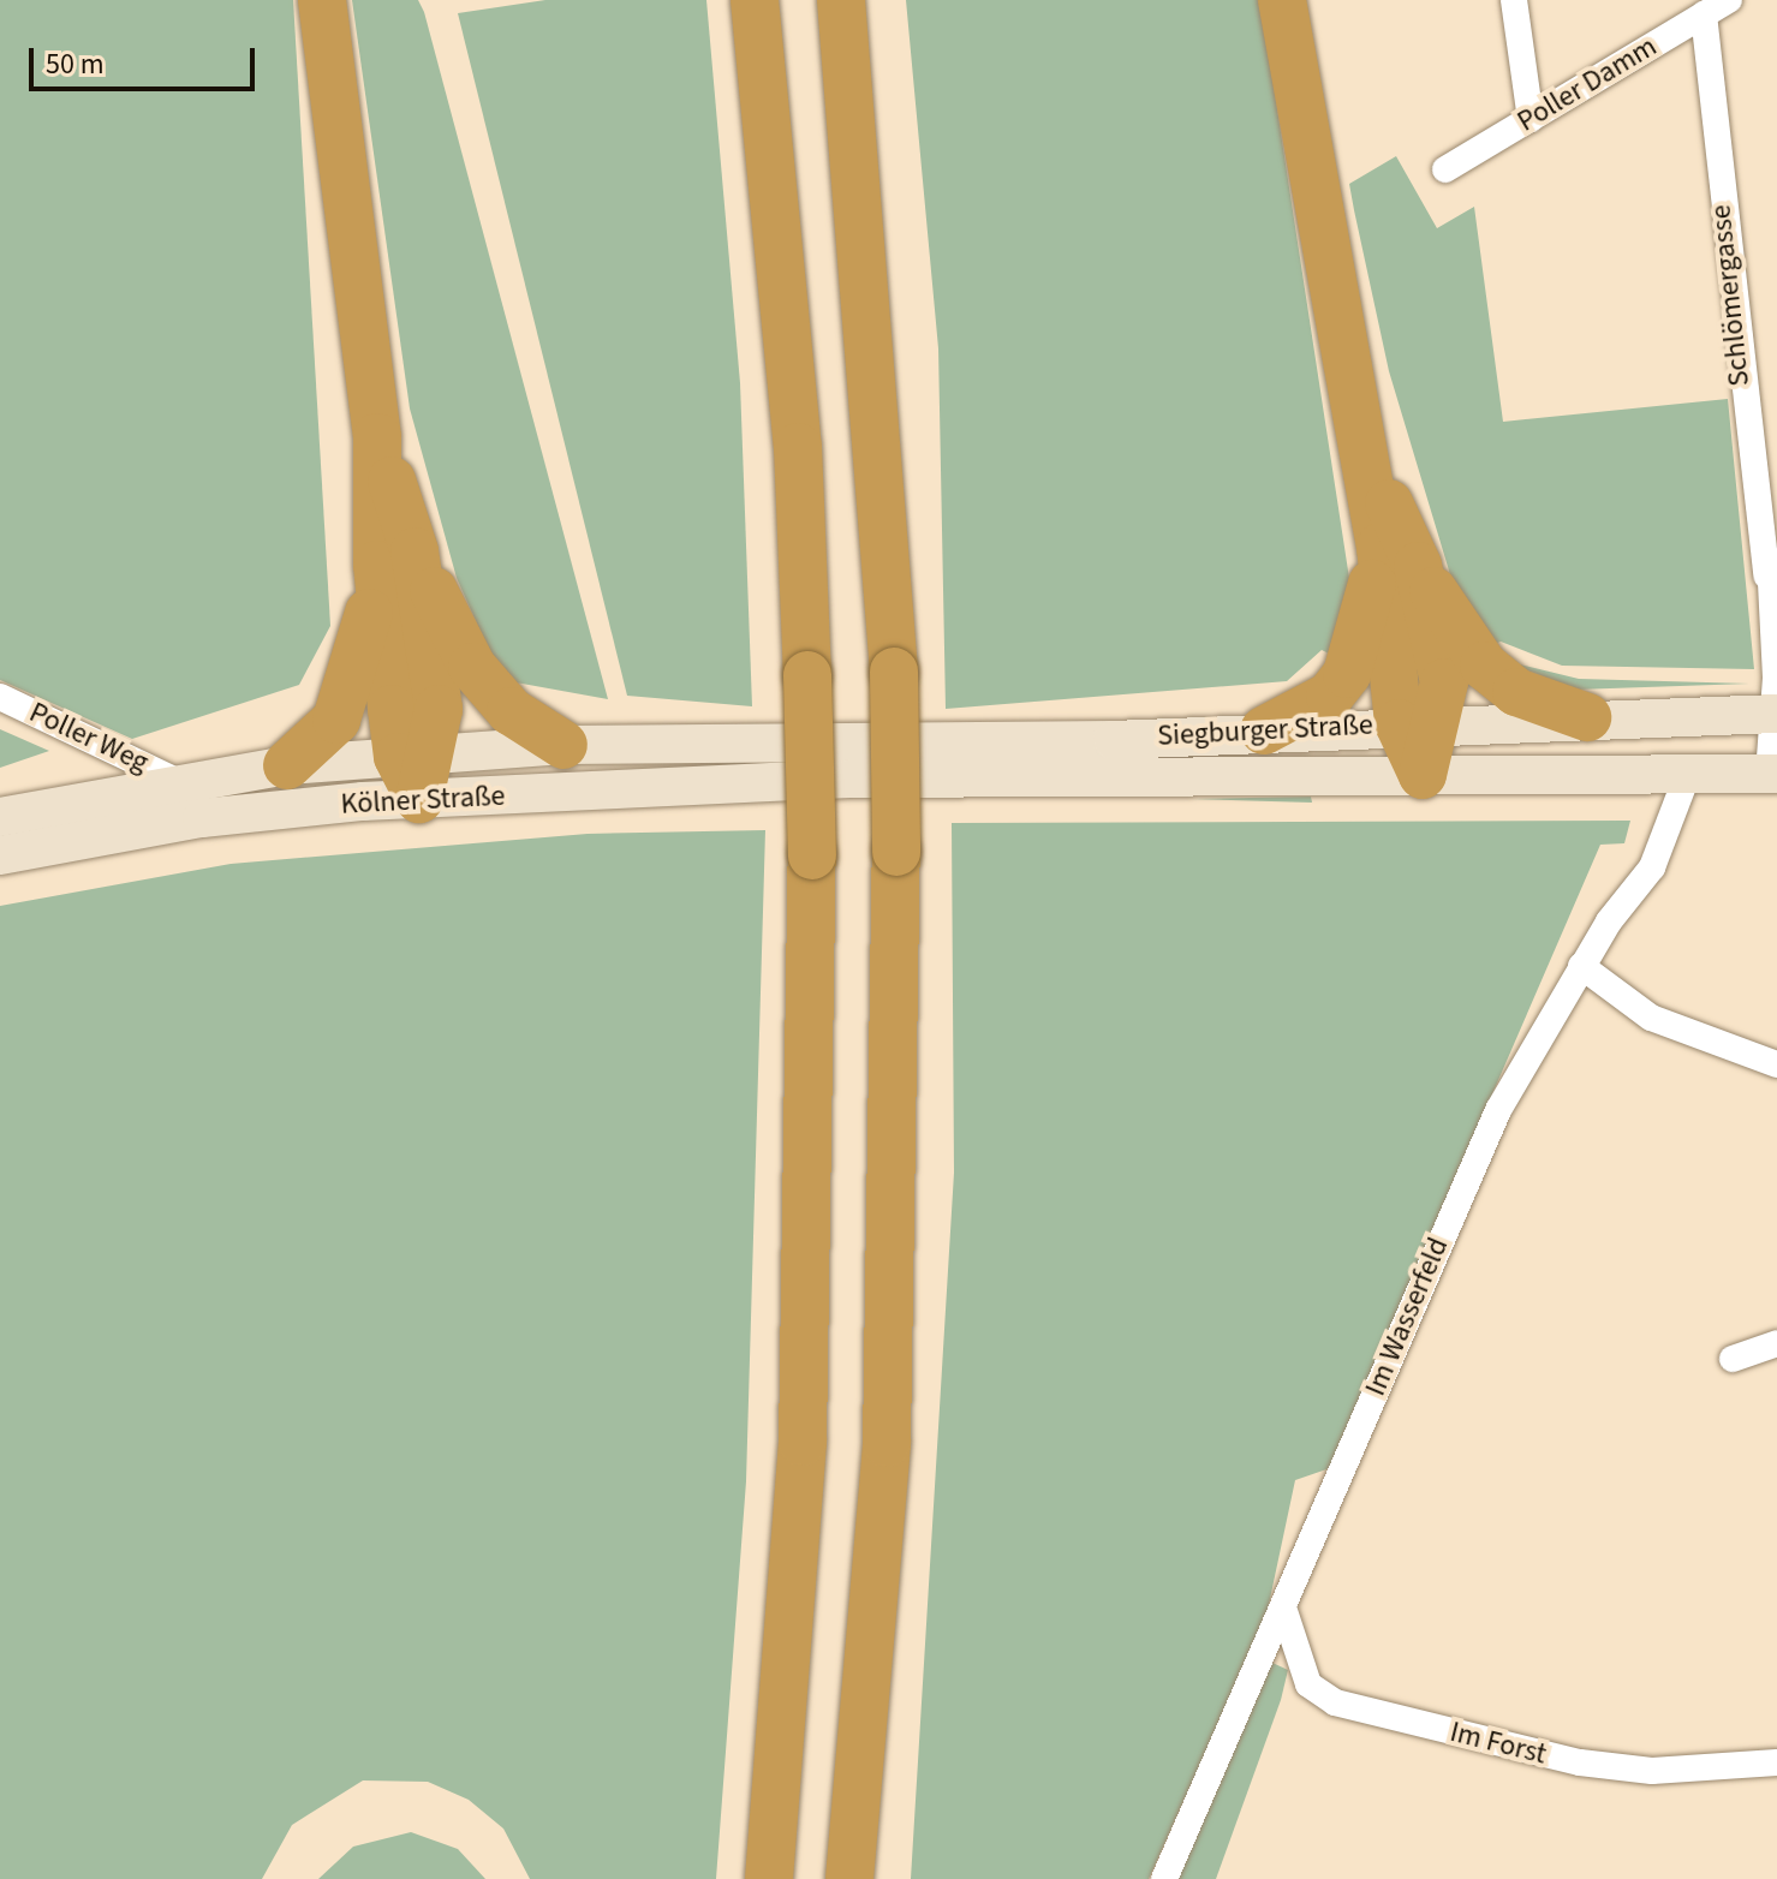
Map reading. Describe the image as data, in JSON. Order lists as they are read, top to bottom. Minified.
{"streets":{"main road":["Siegburger Straße","Kölner Straße"],"street":["Poller Damm","Schlömergasse","Poller Weg","Im Wasserfeld","Im Forst"]},"crossings":[["Poller Damm","Schlömergasse"],["Siegburger Straße","Kölner Straße"],["Siegburger Straße","Im Wasserfeld"],["Poller Weg","Kölner Straße"],["Im Wasserfeld","Im Forst"]],"scale_bar":"50 m"}
